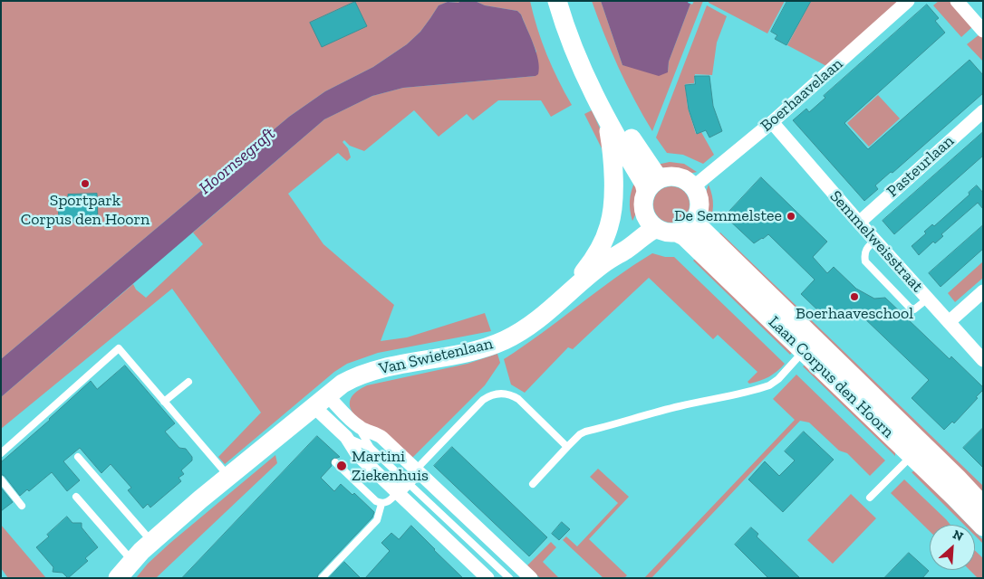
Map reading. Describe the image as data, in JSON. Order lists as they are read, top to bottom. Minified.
{"streets":{"main road":["Van Swietenlaan","Laan Corpus den Hoorn"],"street":["Boerhaavelaan","Pasteurlaan","Semmelweisstraat"]},"crossings":[["Boerhaavelaan","Semmelweisstraat"],["Boerhaavelaan","Van Swietenlaan"],["Boerhaavelaan","Laan Corpus den Hoorn"],["Pasteurlaan","Semmelweisstraat"],["Van Swietenlaan","Laan Corpus den Hoorn"]],"water":["Hoornsegraft"],"places":["Sportpark Corpus den Hoorn","De Semmelstee","Boerhaaveschool","Martini Ziekenhuis"],"north":"top right"}
